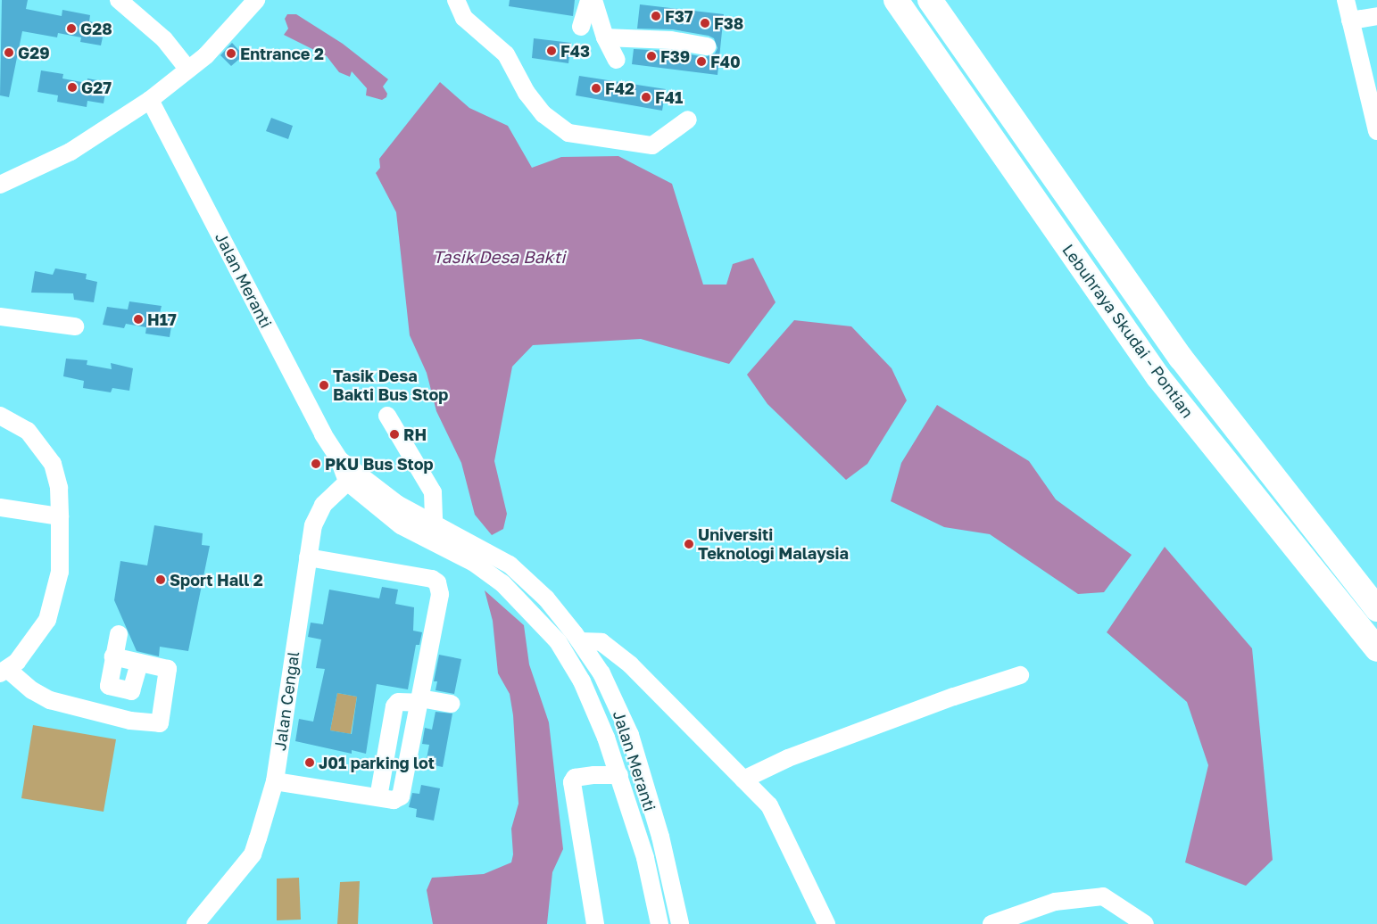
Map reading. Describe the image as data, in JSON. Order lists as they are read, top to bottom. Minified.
{"streets":{"highway":["Lebuhraya Skudai - Pontian"],"street":["Jalan Meranti","Jalan Cengal"]},"crossings":[["Jalan Meranti","Jalan Cengal"]],"water":["Tasik Desa Bakti"],"places":["F37","F38","G28","F43","G29","Entrance 2","F39","F40","G27","F42","F41","H17","Tasik Desa Bakti Bus Stop","RH","PKU Bus Stop","Universiti Teknologi Malaysia","Sport Hall 2","J01 parking lot"]}
